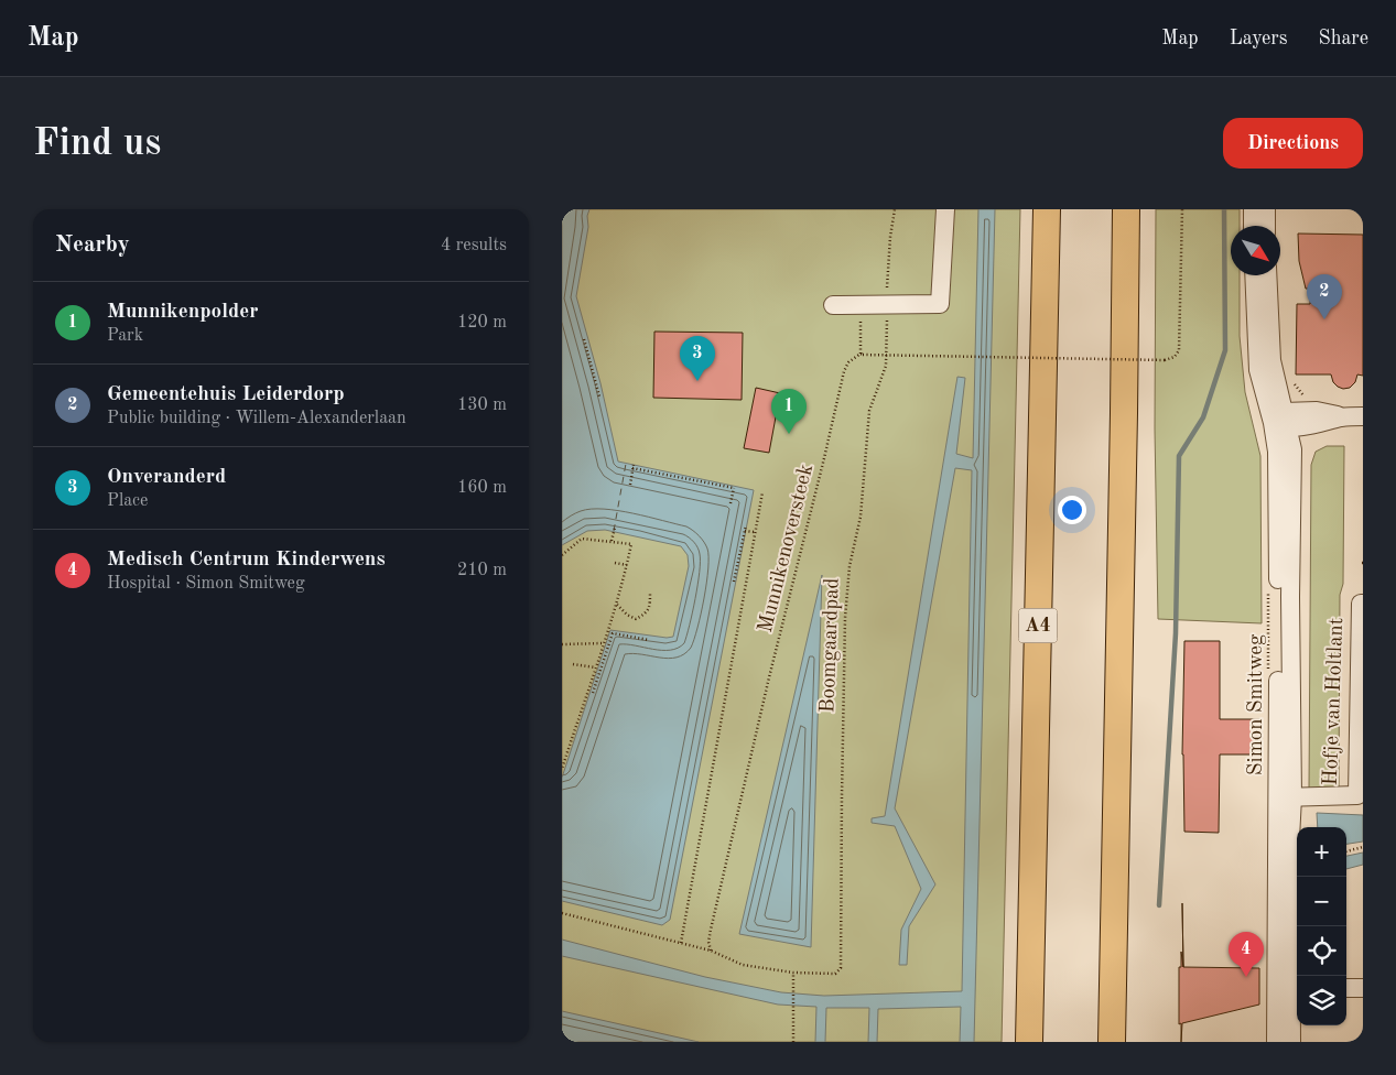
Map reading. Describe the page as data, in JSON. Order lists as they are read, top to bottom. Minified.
{"streets":{"highway":["A4"],"street":["Hofje van Holtlant","Simon Smitweg"],"path":["Munnikenoversteek","Boomgaardpad"]},"crossings":[["Hofje van Holtlant","Simon Smitweg"]],"north":"bottom right","page":{"header":"Map","nav":["Map","Layers","Share"],"buttons":"Directions","title":"Find us","heading":["Nearby","4 results"],"pins":["2","3","1","4"],"list":[{"mark":"1","name":"Munnikenpolder","note":"Park","value":"120 m"},{"mark":"2","name":"Gemeentehuis Leiderdorp","note":"Public building · Willem-Alexanderlaan","value":"130 m"},{"mark":"3","name":"Onveranderd","note":"Place","value":"160 m"},{"mark":"4","name":"Medisch Centrum Kinderwens","note":"Hospital · Simon Smitweg","value":"210 m"}],"map_buttons":["+","−"]}}
